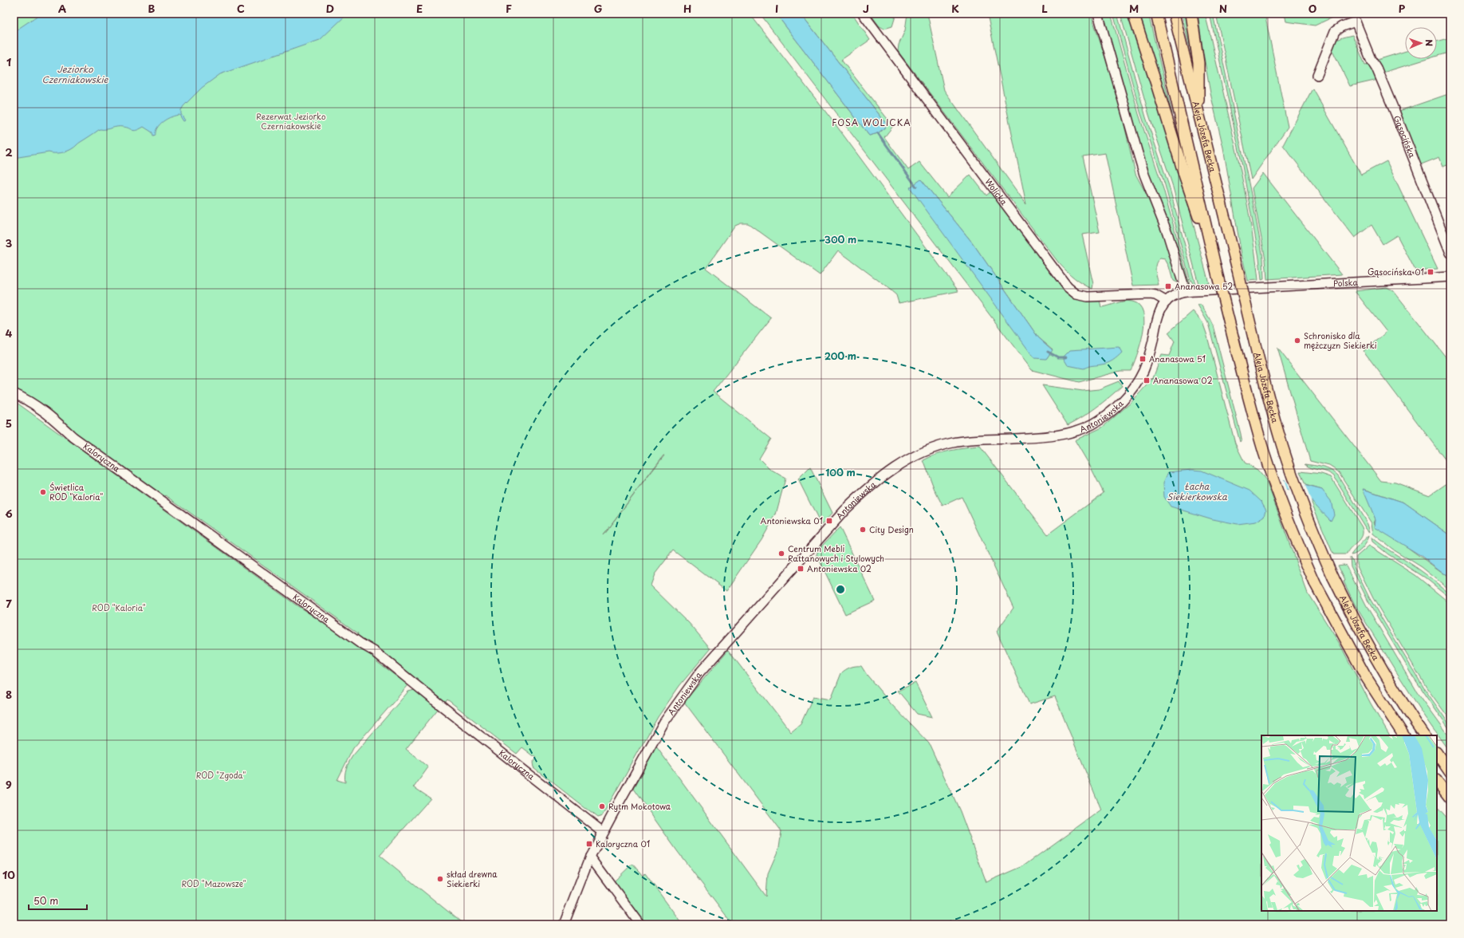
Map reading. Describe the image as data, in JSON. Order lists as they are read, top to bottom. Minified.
{"streets":{"main road":["Aleja Józefa Becka"],"street":["Gąsocińska","Wolicka","Polska","Antoniewska","Kaloryczna"]},"crossings":[["Wolicka","Antoniewska"],["Polska","Antoniewska"],["Antoniewska","Kaloryczna"]],"districts":["FOSA WOLICKA"],"water":["Jeziorko Czerniakowskie","Łacha Siekierkowska"],"parks":["Rezerwat Jeziorko Czerniakowskie","ROD \"Kaloria\"","ROD \"Zgoda\"","ROD \"Mazowsze\""],"places":{"transit":["Gąsocińska 01","Ananasowa 52","Ananasowa 51","Ananasowa 02","Antoniewska 01","Antoniewska 02","Kaloryczna 01"],"other":["Schronisko dla mężczyzn Siekierki","Świetlica ROD \"Kaloria\"","City Design","Centrum Mebli Rattanowych i Stylowych","Rytm Mokotowa","skład drewna Siekierki"]},"scale_bar":"50 m","north":"right","grid":{"columns":["A","B","C","D","E","F","G","H","I","J","K","L","M","N","O","P"],"rows":["1","2","3","4","5","6","7","8","9","10"]},"rings":["300 m","200 m","100 m"]}
